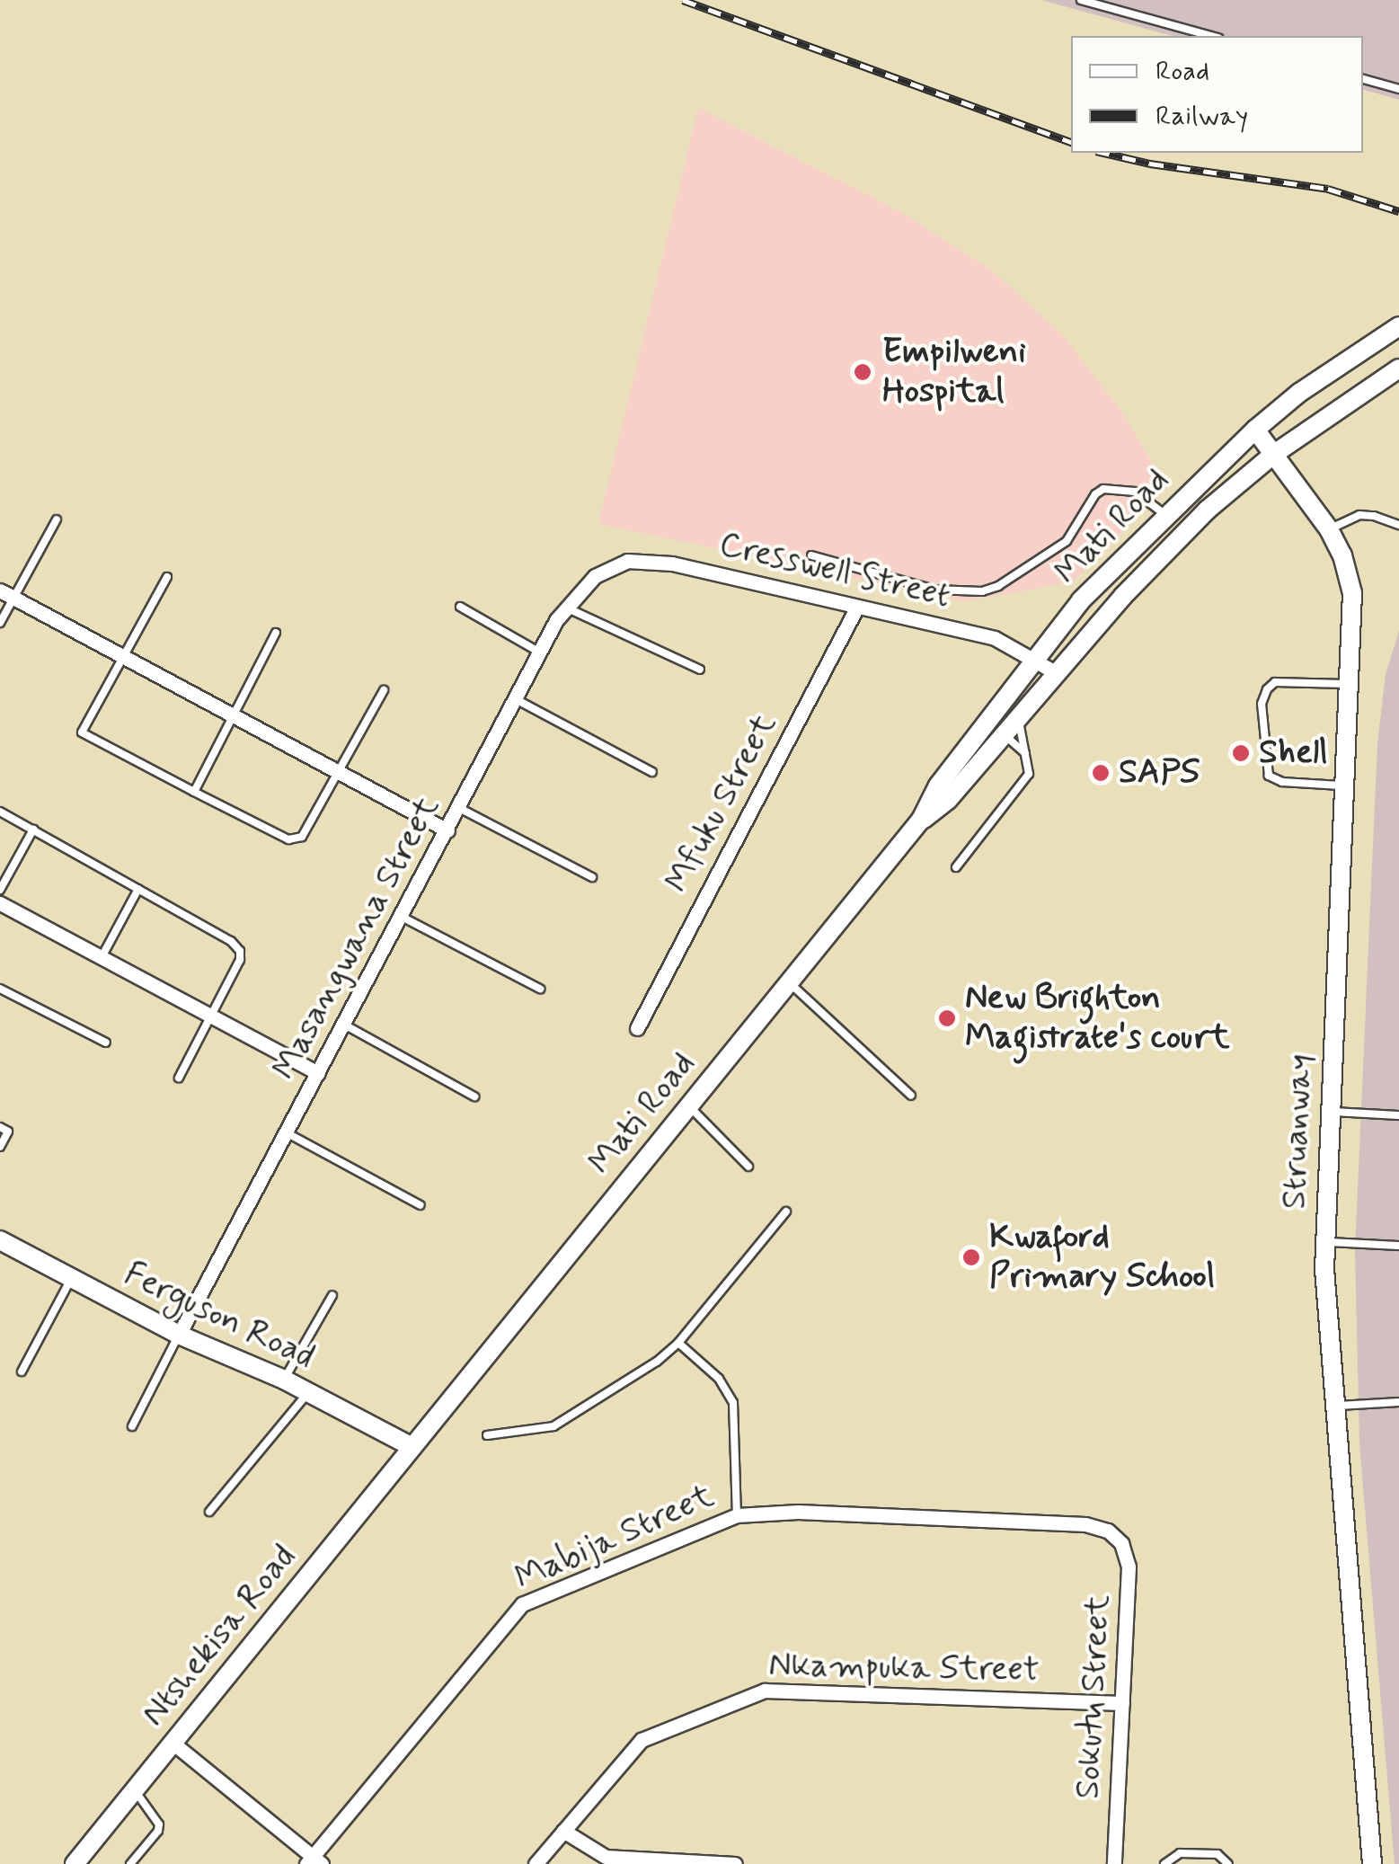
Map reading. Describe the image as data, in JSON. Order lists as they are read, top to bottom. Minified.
{"streets":{"street":["Mati Road","Cresswell Street","Mfuku Street","Masangwana Street","Struanway","Ferguson Road","Mabija Street","Ntshekisa Road","Nkampuka Street","Sokutu Street"]},"crossings":[["Mati Road","Cresswell Street"],["Mati Road","Struanway"],["Mati Road","Ferguson Road"],["Mati Road","Ntshekisa Road"],["Cresswell Street","Mfuku Street"],["Cresswell Street","Masangwana Street"],["Masangwana Street","Ferguson Road"],["Ferguson Road","Ntshekisa Road"],["Mabija Street","Sokutu Street"],["Nkampuka Street","Sokutu Street"]],"places":["Empilweni Hospital","Shell","SAPS","New Brighton Magistrate's court","Kwaford Primary School"],"legend":["Road","Railway"]}
